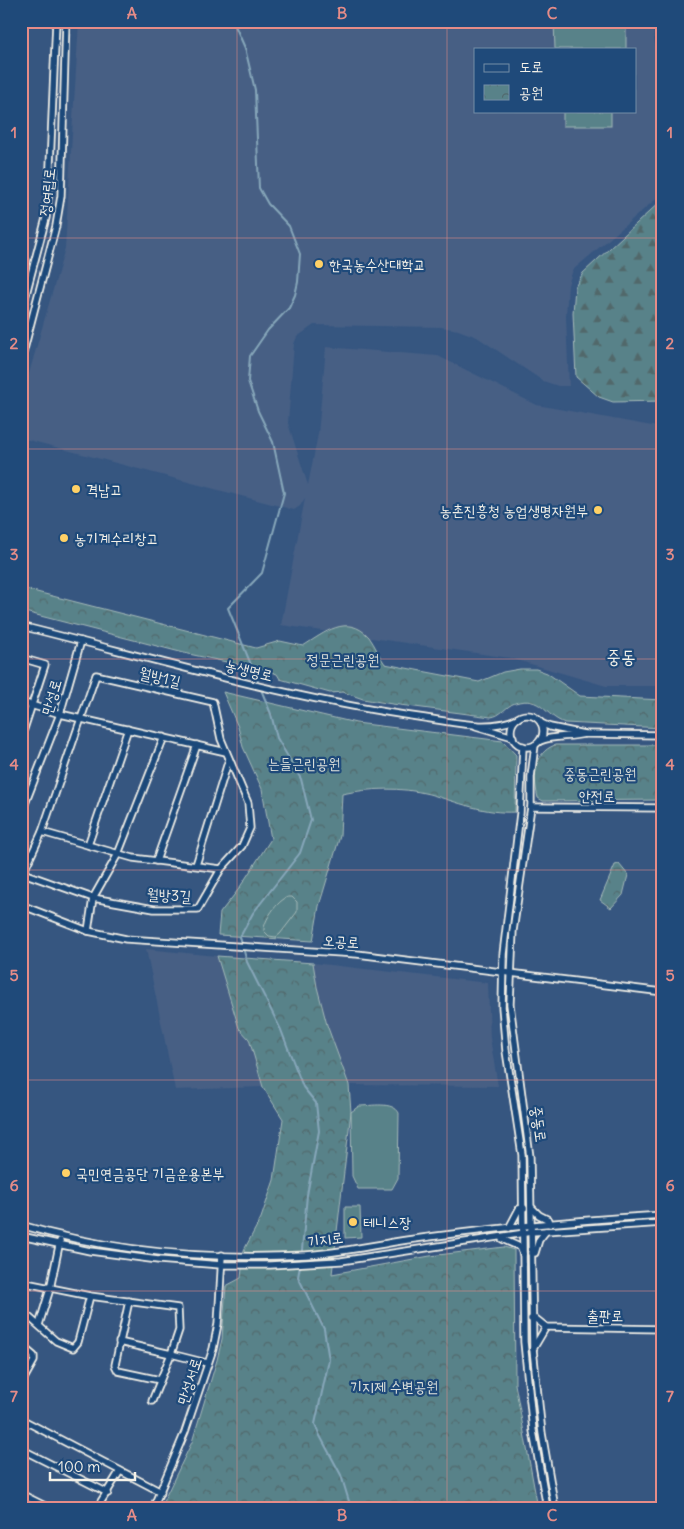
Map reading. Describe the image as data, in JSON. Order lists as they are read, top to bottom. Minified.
{"streets":{"street":["정여립로","농생명로","월방1길","만성로","안전로","월방3길","오공로","중동로","기지로","출판로","만성서로"]},"crossings":[["농생명로","만성로"],["월방1길","월방3길"],["안전로","중동로"],["오공로","중동로"],["중동로","기지로"],["기지로","만성서로"]],"districts":["중동"],"parks":["정문근린공원","는들근린공원","중동근린공원","기지제 수변공원"],"places":["한국농수산대학교","격납고","농촌진흥청 농업생명자원부","농기계수리창고","국민연금공단 기금운용본부","테니스장"],"legend":["도로","공원"],"scale_bar":"100 m","grid":{"columns":["A","B","C"],"rows":["1","2","3","4","5","6","7"]}}
